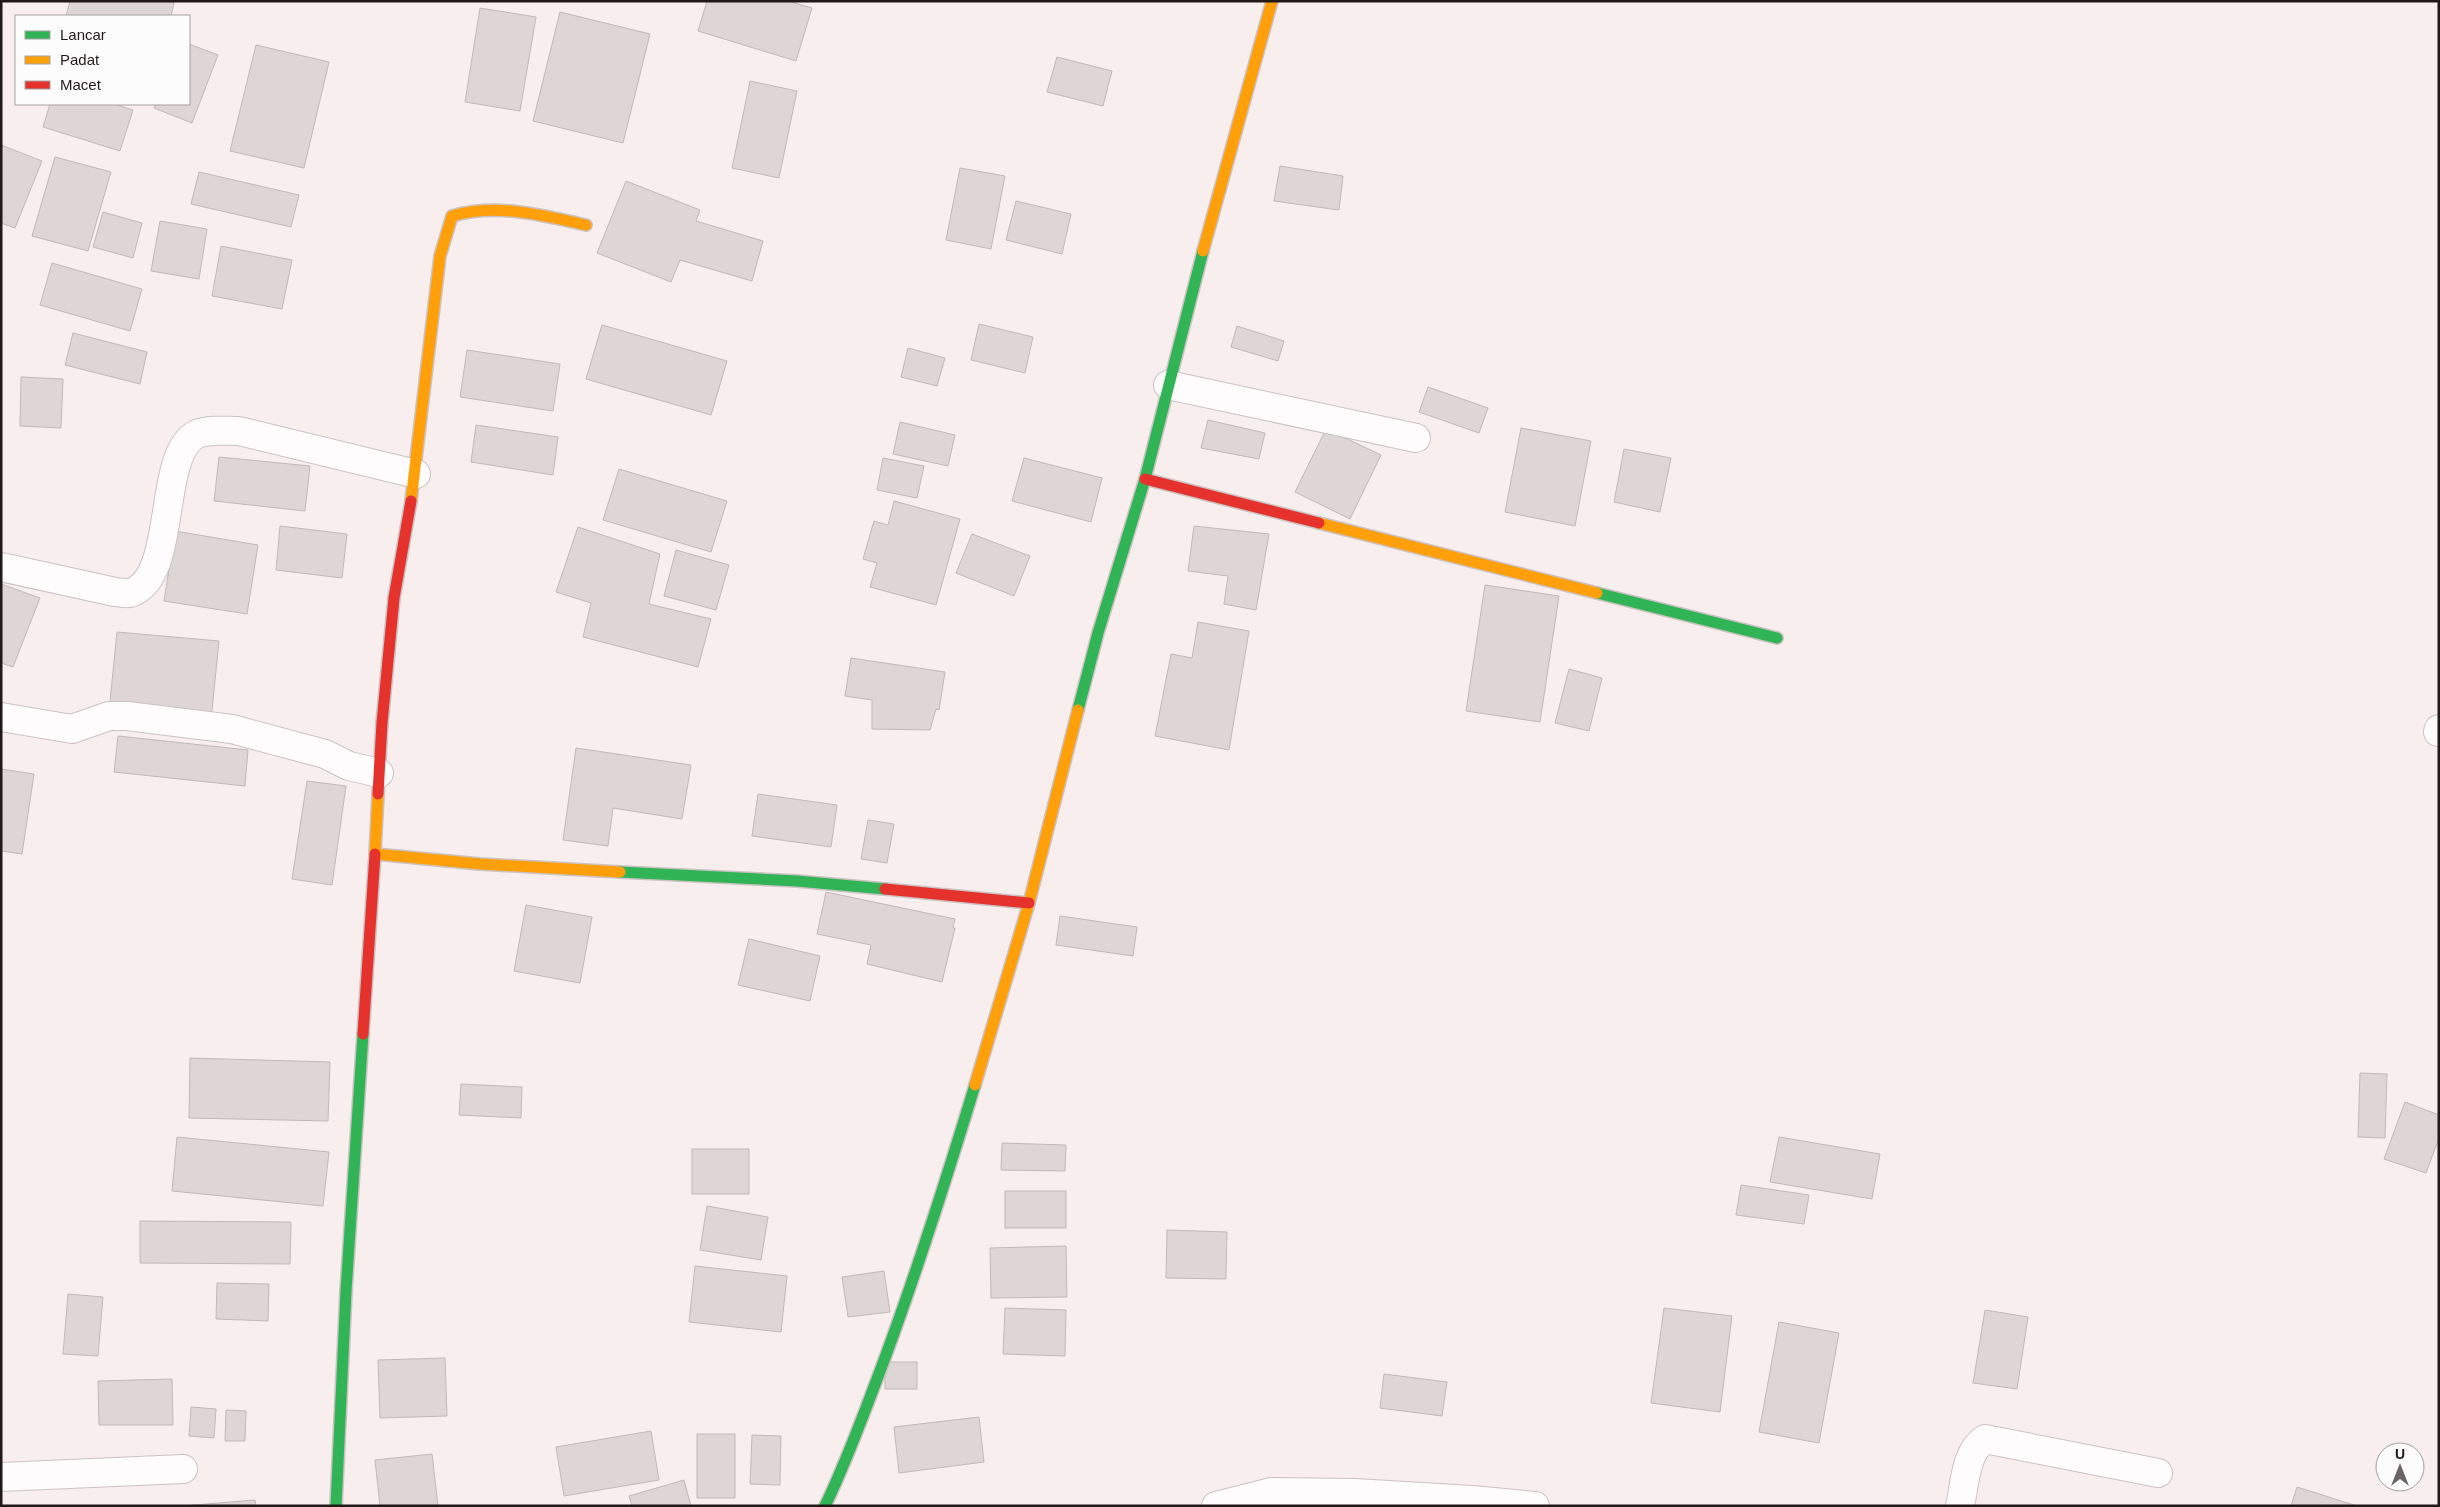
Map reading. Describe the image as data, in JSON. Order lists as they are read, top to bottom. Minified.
{"legend":["Lancar","Padat","Macet"],"north":"top"}
